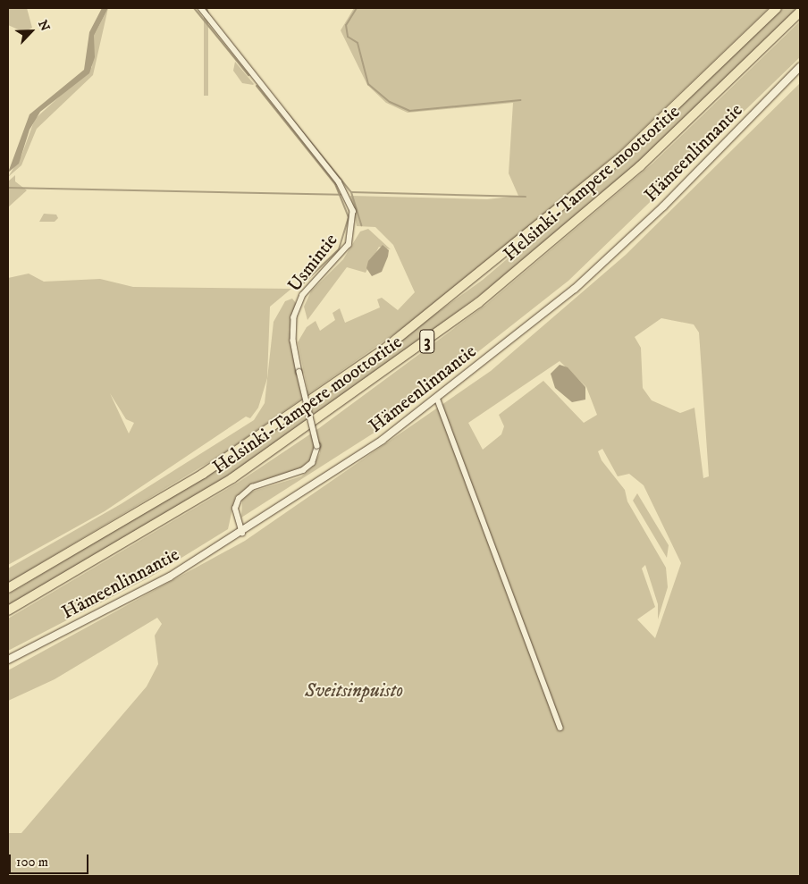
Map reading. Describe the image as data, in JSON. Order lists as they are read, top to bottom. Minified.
{"streets":{"highway":["Helsinki-Tampere moottoritie","3"],"main road":["Hämeenlinnantie"],"street":["Usmintie"]},"crossings":[["Hämeenlinnantie","Usmintie"]],"parks":["Sveitsinpuisto"],"scale_bar":"100 m","north":"top right"}
